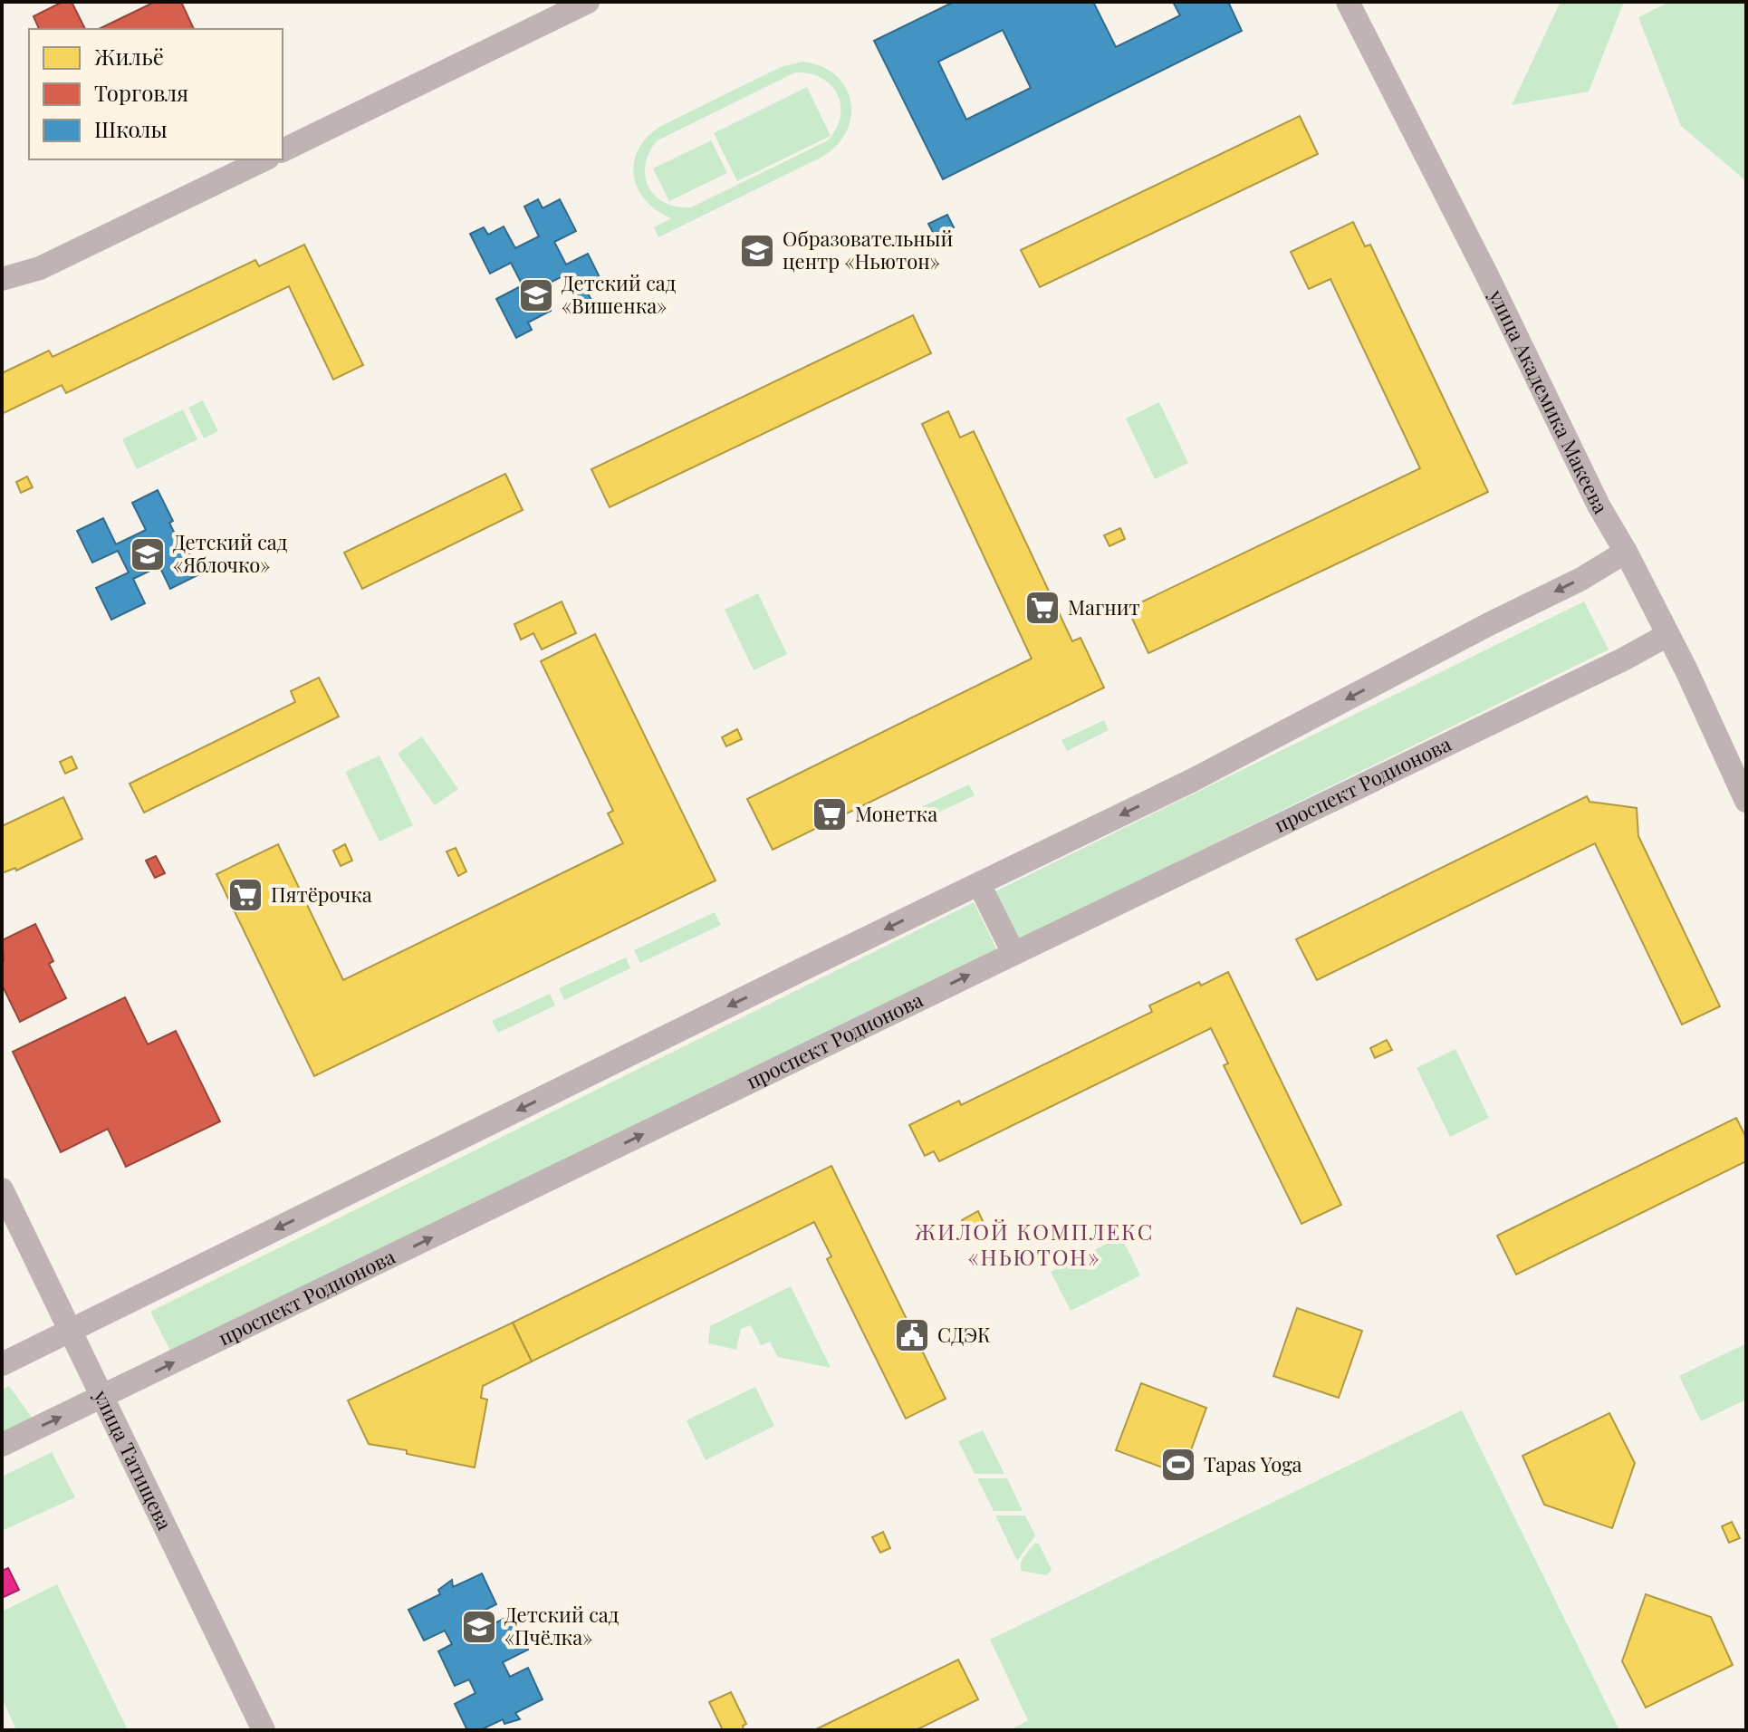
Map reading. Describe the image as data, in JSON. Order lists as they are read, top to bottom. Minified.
{"streets":{"street":["улица Академика Макеева","проспект Родионова","улица Татищева"]},"crossings":[["улица Академика Макеева","проспект Родионова"],["проспект Родионова","улица Татищева"]],"districts":["ЖИЛОЙ КОМПЛЕКС «НЬЮТОН»"],"places":{"school or university":["Образовательный центр «Ньютон»","Детский сад «Вишенка»","Детский сад «Яблочко»","Детский сад «Пчёлка»"],"supermarket":["Магнит","Монетка","Пятёрочка"],"public building":["СДЭК"],"sports":["Tapas Yoga"]},"legend":["Жильё","Торговля","Школы"]}
